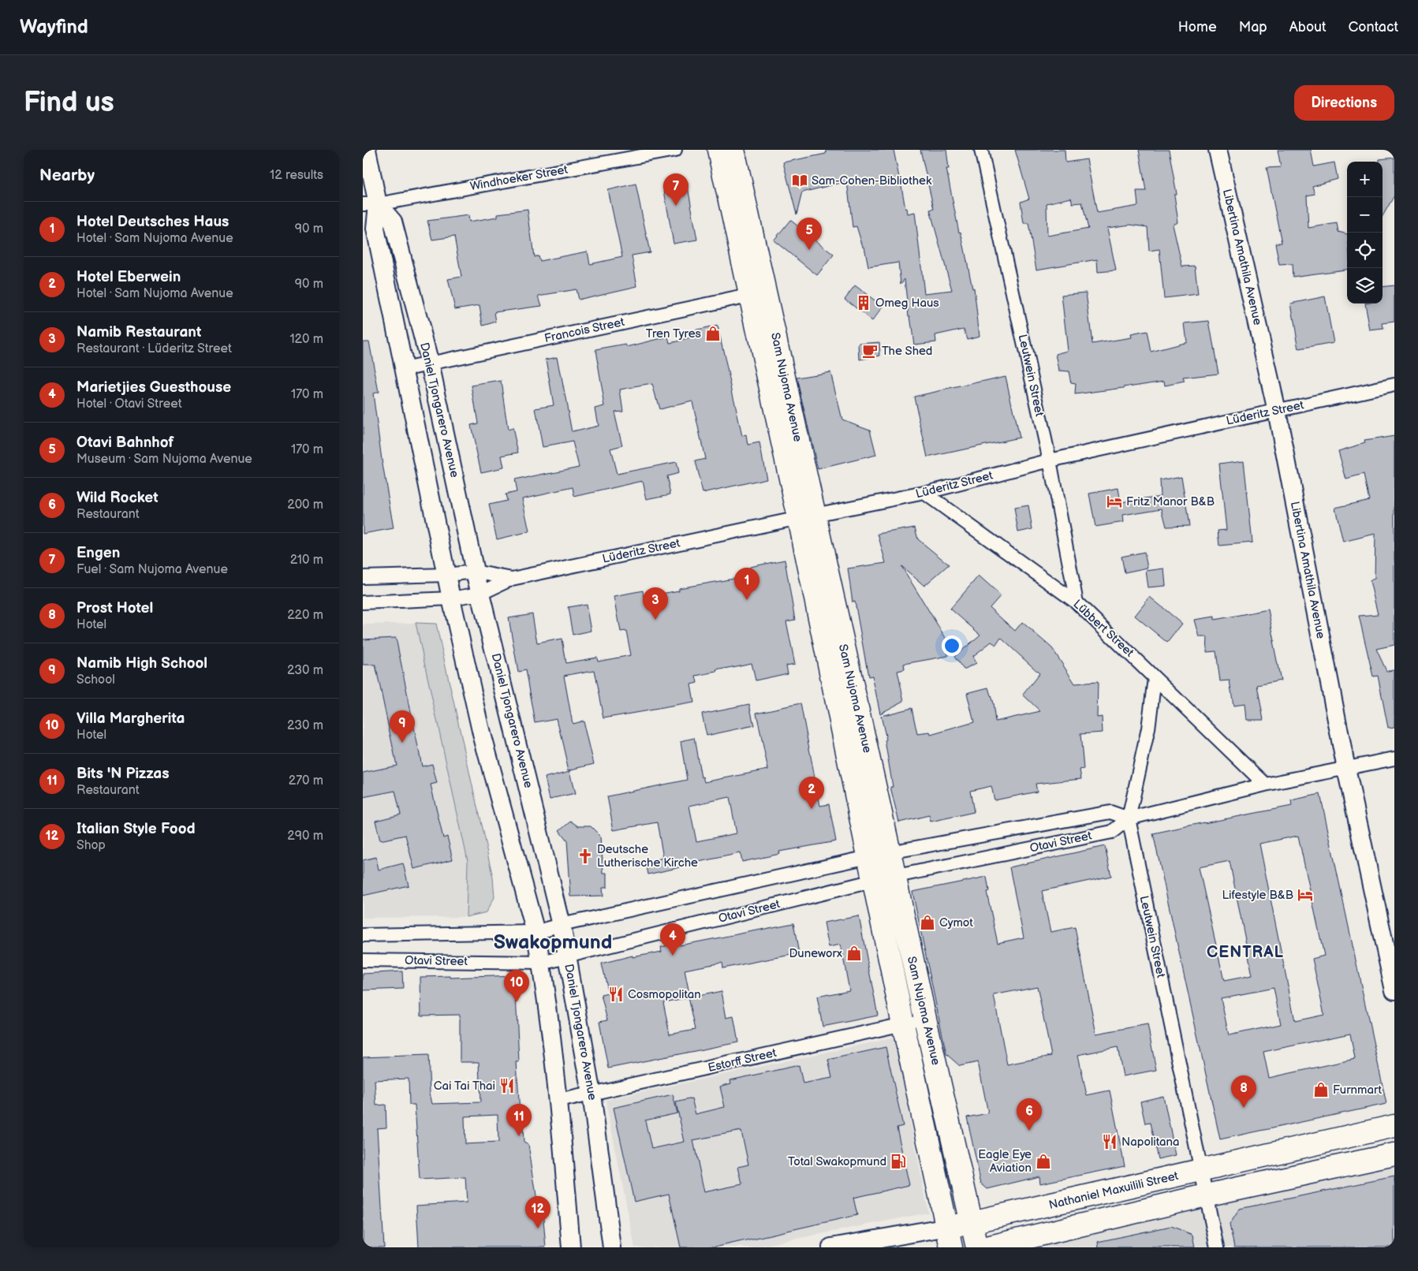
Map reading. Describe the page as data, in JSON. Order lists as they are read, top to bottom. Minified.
{"streets":{"highway":["Sam Nujoma Avenue","Nathaniel Maxuilili Street"],"street":["Windhoeker Street","Libertina Amathila Avenue","Francois Street","Leutwein Street","Daniel Tjongarero Avenue","Lüderitz Street","Lübbert Street","Otavi Street","Estorff Street"]},"crossings":[["Windhoeker Street","Daniel Tjongarero Avenue"],["Libertina Amathila Avenue","Lüderitz Street"],["Libertina Amathila Avenue","Otavi Street"],["Francois Street","Sam Nujoma Avenue"],["Francois Street","Daniel Tjongarero Avenue"],["Leutwein Street","Lüderitz Street"],["Leutwein Street","Lübbert Street"],["Leutwein Street","Otavi Street"],["Leutwein Street","Nathaniel Maxuilili Street"],["Sam Nujoma Avenue","Lüderitz Street"],["Sam Nujoma Avenue","Otavi Street"],["Sam Nujoma Avenue","Estorff Street"],["Sam Nujoma Avenue","Nathaniel Maxuilili Street"],["Daniel Tjongarero Avenue","Lüderitz Street"],["Daniel Tjongarero Avenue","Otavi Street"],["Daniel Tjongarero Avenue","Estorff Street"],["Lüderitz Street","Lübbert Street"],["Lübbert Street","Otavi Street"]],"districts":["Swakopmund","CENTRAL"],"places":{"library":["Sam-Cohen-Bibliothek"],"building":["Omeg Haus"],"shop":["Tren Tyres","Cymot","Duneworx","Furnmart","Eagle Eye Aviation"],"cafe":["The Shed"],"hotel":["Fritz Manor B&B","Lifestyle B&B"],"church":["Deutsche Lutherische Kirche"],"restaurant":["Cosmopolitan","Cai Tai Thai","Napolitana"],"fuel station":["Total Swakopmund"]},"page":{"header":"Wayfind","nav":["Home","Map","About","Contact"],"buttons":"Directions","title":"Find us","heading":["Nearby","12 results"],"map_buttons":["+","−"],"pins":["7","5","1","3","9","2","4","10","8","6","11","12"],"list":[{"mark":"1","name":"Hotel Deutsches Haus","note":"Hotel · Sam Nujoma Avenue","value":"90 m"},{"mark":"2","name":"Hotel Eberwein","note":"Hotel · Sam Nujoma Avenue","value":"90 m"},{"mark":"3","name":"Namib Restaurant","note":"Restaurant · Lüderitz Street","value":"120 m"},{"mark":"4","name":"Marietjies Guesthouse","note":"Hotel · Otavi Street","value":"170 m"},{"mark":"5","name":"Otavi Bahnhof","note":"Museum · Sam Nujoma Avenue","value":"170 m"},{"mark":"6","name":"Wild Rocket","note":"Restaurant","value":"200 m"},{"mark":"7","name":"Engen","note":"Fuel · Sam Nujoma Avenue","value":"210 m"},{"mark":"8","name":"Prost Hotel","note":"Hotel","value":"220 m"},{"mark":"9","name":"Namib High School","note":"School","value":"230 m"},{"mark":"10","name":"Villa Margherita","note":"Hotel","value":"230 m"},{"mark":"11","name":"Bits 'N Pizzas","note":"Restaurant","value":"270 m"},{"mark":"12","name":"Italian Style Food","note":"Shop","value":"290 m"}]}}
